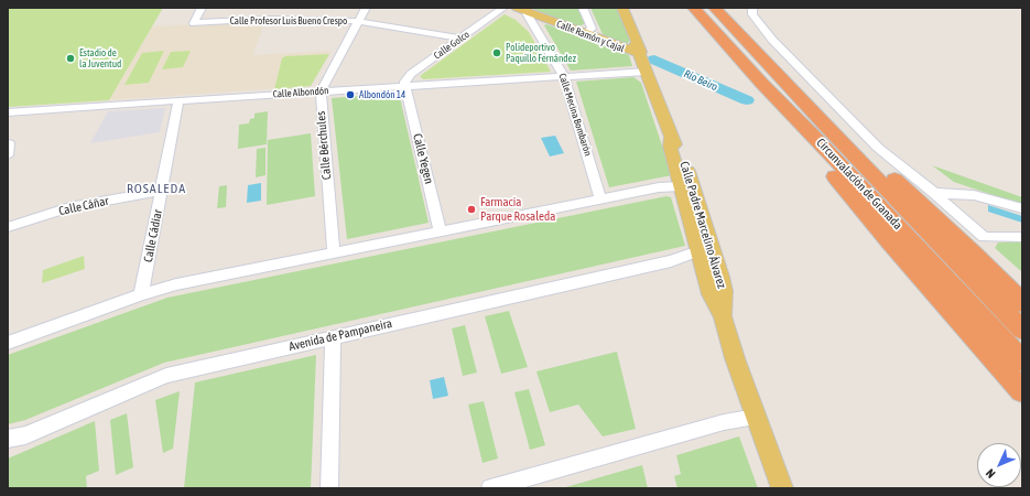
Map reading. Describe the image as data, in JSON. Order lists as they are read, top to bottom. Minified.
{"streets":{"highway":["Circunvalación de Granada"],"main road":["Calle Ramón y Cajal","Calle Padre Marcelino Álvarez"],"street":["Calle Profesor Luis Bueno Crespo","Calle Golco","Calle Albondón","Calle Mecina Bombarón","Calle Bérchules","Calle Yegen","Calle Cáñar","Calle Cádiar","Avenida de Pampaneira"]},"crossings":[["Calle Profesor Luis Bueno Crespo","Calle Golco"],["Calle Ramón y Cajal","Calle Mecina Bombarón"],["Calle Ramón y Cajal","Calle Padre Marcelino Álvarez"],["Calle Golco","Calle Albondón"],["Calle Golco","Calle Yegen"],["Calle Albondón","Calle Mecina Bombarón"],["Calle Albondón","Calle Bérchules"],["Calle Albondón","Calle Yegen"],["Calle Albondón","Calle Padre Marcelino Álvarez"],["Calle Albondón","Calle Cádiar"],["Calle Cáñar","Calle Cádiar"],["Calle Padre Marcelino Álvarez","Avenida de Pampaneira"]],"districts":["ROSALEDA"],"water":["Río Beiro"],"places":["Polideportivo Paquillo Fernández","Estadio de la Juventud","Albondón 14","Farmacia Parque Rosaleda"],"north":"bottom left"}
